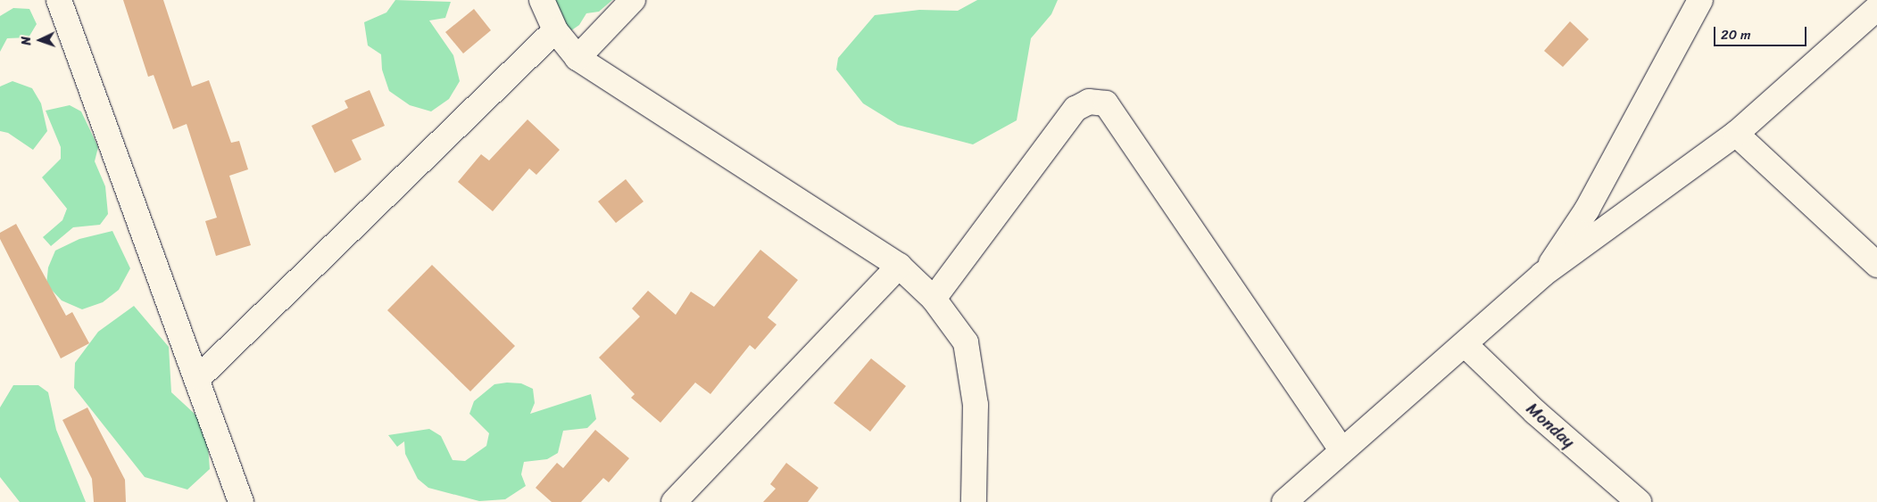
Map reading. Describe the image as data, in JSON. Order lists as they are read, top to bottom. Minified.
{"streets":{"street":["Monday"]},"scale_bar":"20 m","north":"left"}
